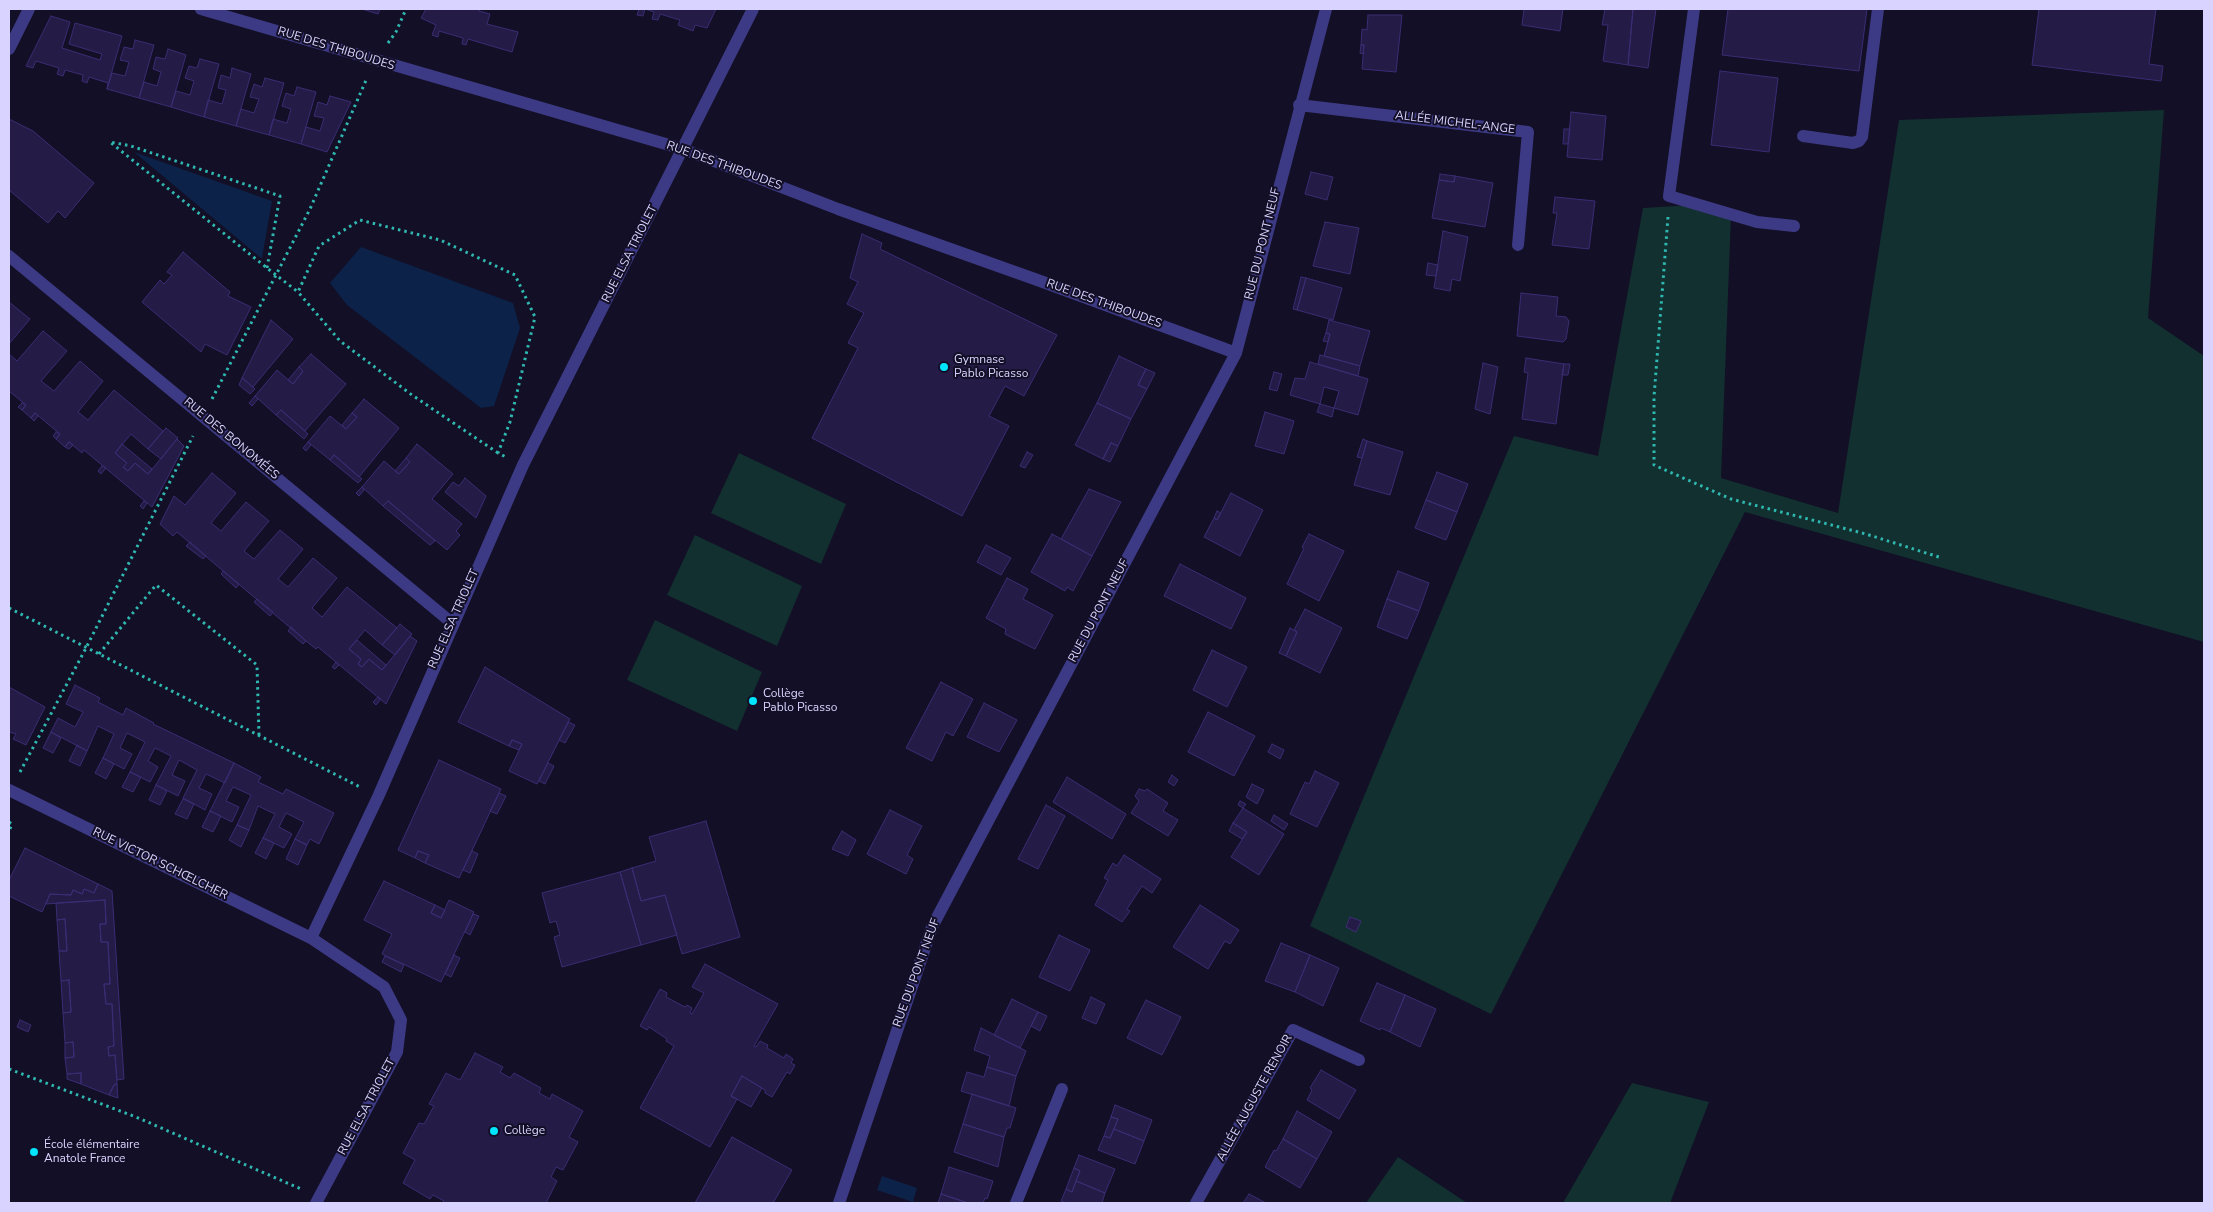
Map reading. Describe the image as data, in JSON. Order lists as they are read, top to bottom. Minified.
{"streets":{"street":["RUE DES THIBOUDES","ALLÉE MICHEL-ANGE","RUE DU PONT NEUF","RUE ELSA TRIOLET","RUE DES BONOMÉES","RUE VICTOR SCHŒLCHER","ALLÉE AUGUSTE RENOIR"]},"crossings":[["RUE DES THIBOUDES","RUE DU PONT NEUF"],["RUE DES THIBOUDES","RUE ELSA TRIOLET"],["ALLÉE MICHEL-ANGE","RUE DU PONT NEUF"],["RUE ELSA TRIOLET","RUE DES BONOMÉES"],["RUE ELSA TRIOLET","RUE VICTOR SCHŒLCHER"]],"places":["Gymnase Pablo Picasso","Collège Pablo Picasso","Collège","École élémentaire Anatole France"]}
